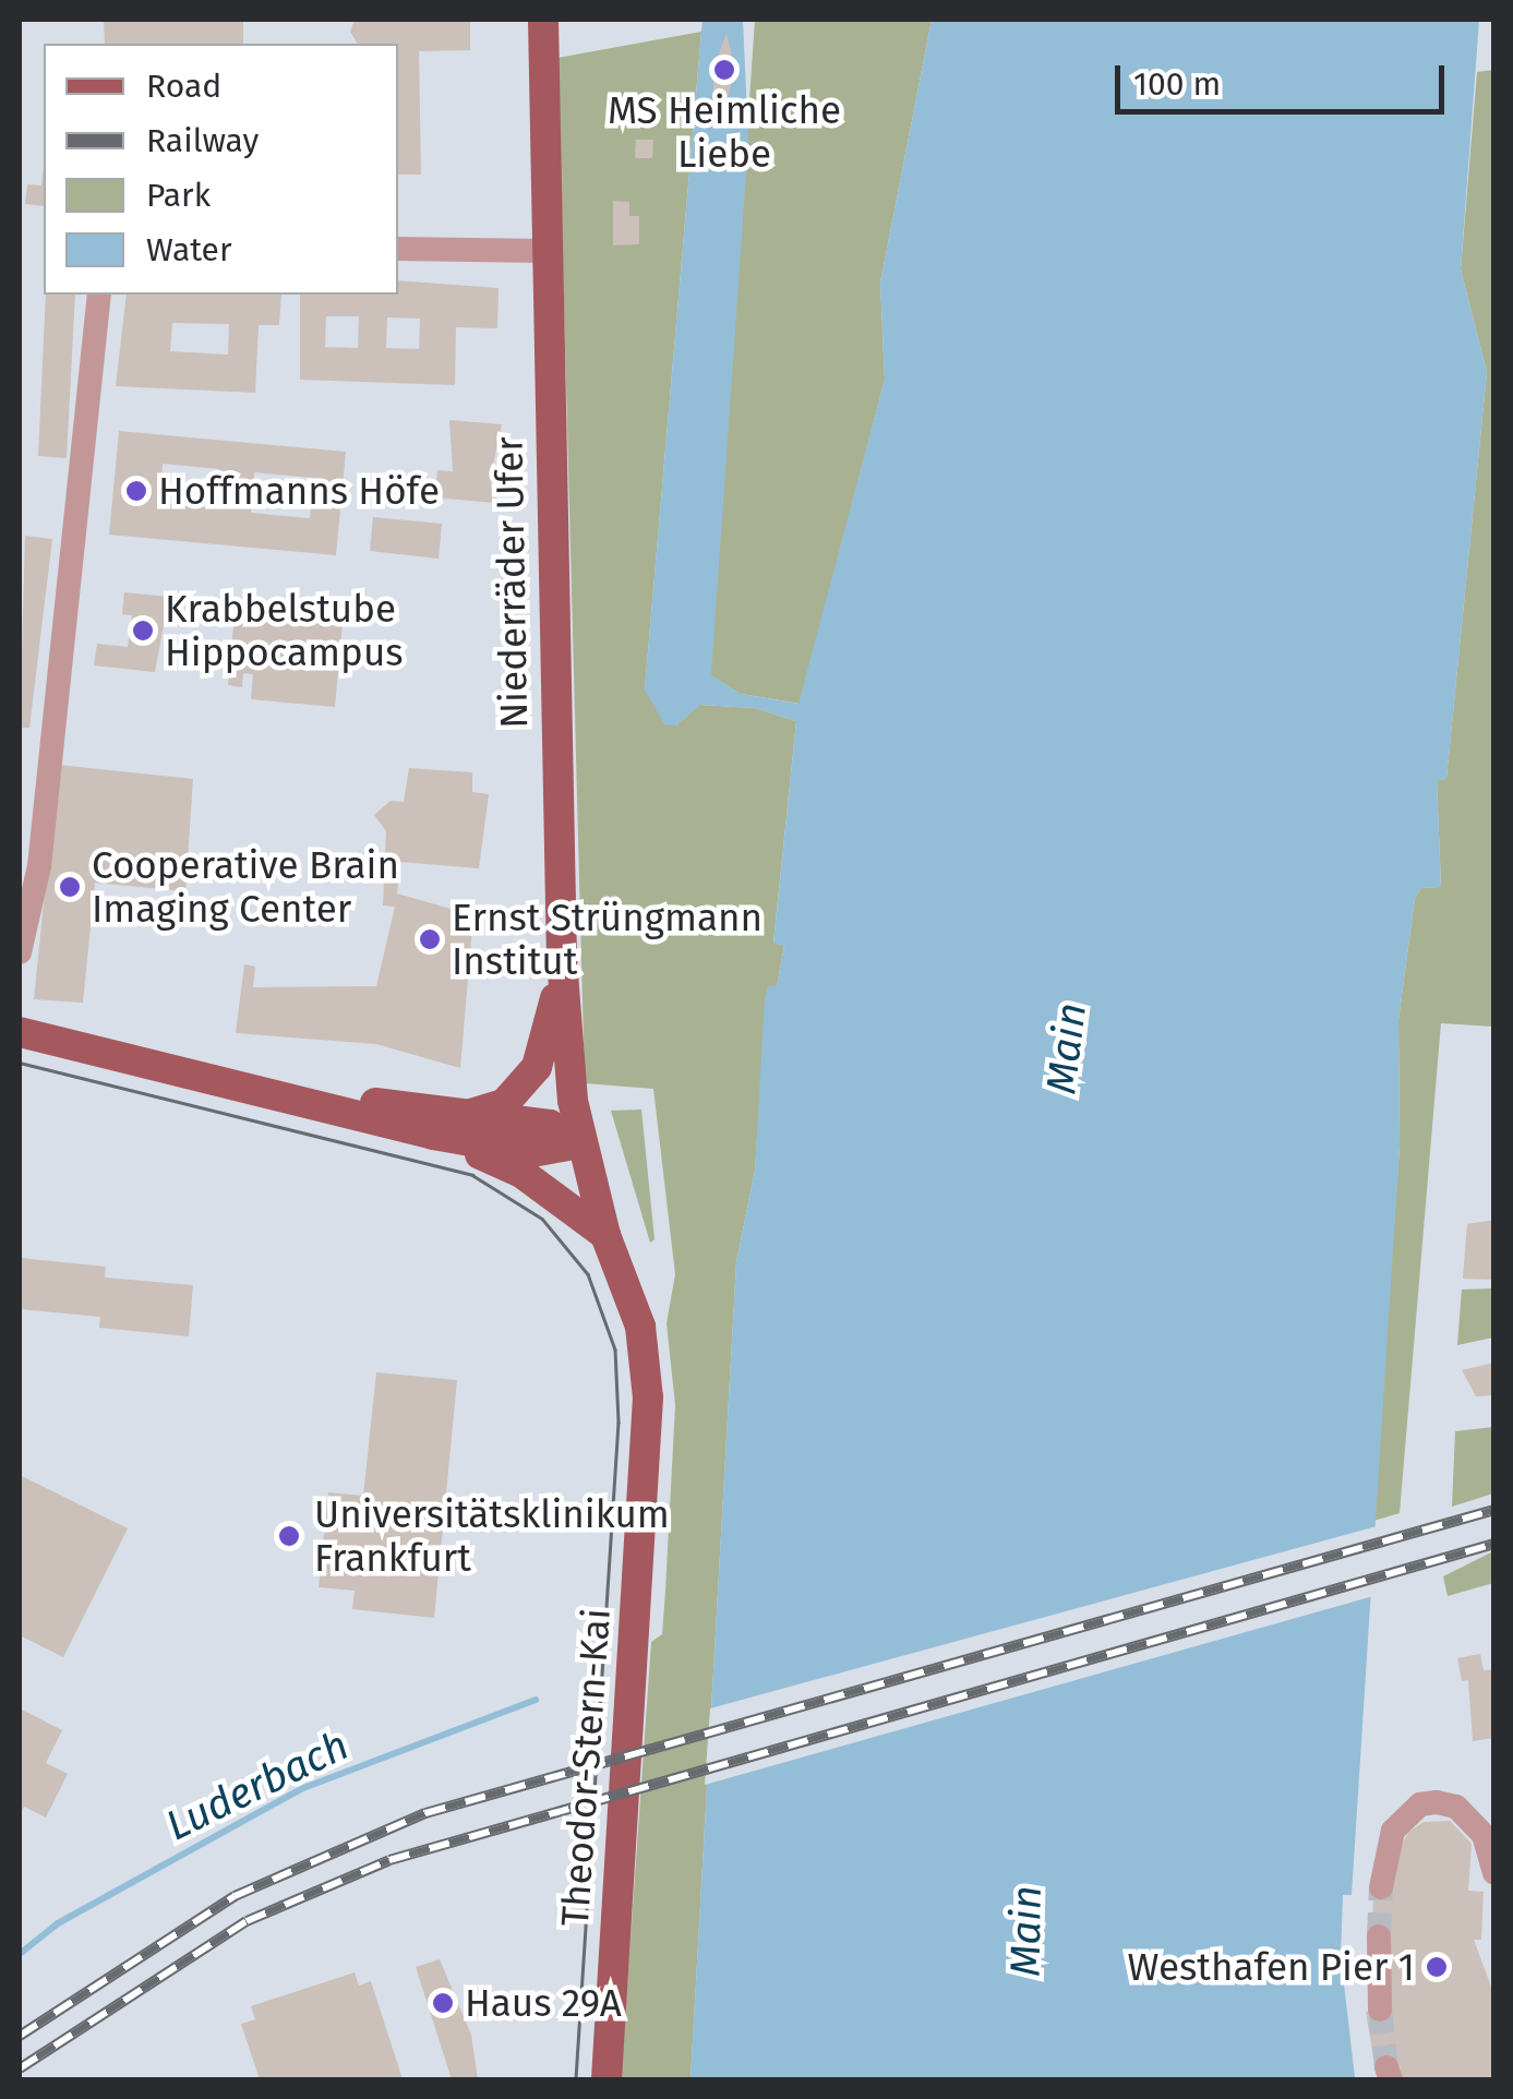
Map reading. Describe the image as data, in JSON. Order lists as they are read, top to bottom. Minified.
{"streets":{"main road":["Niederräder Ufer","Theodor-Stern-Kai"]},"crossings":[["Niederräder Ufer","Theodor-Stern-Kai"]],"water":["Main","Luderbach"],"places":["MS Heimliche Liebe","Hoffmanns Höfe","Krabbelstube Hippocampus","Cooperative Brain Imaging Center","Ernst Strüngmann Institut","Universitätsklinikum Frankfurt","Westhafen Pier 1","Haus 29A"],"legend":["Road","Railway","Park","Water"],"scale_bar":"100 m"}
